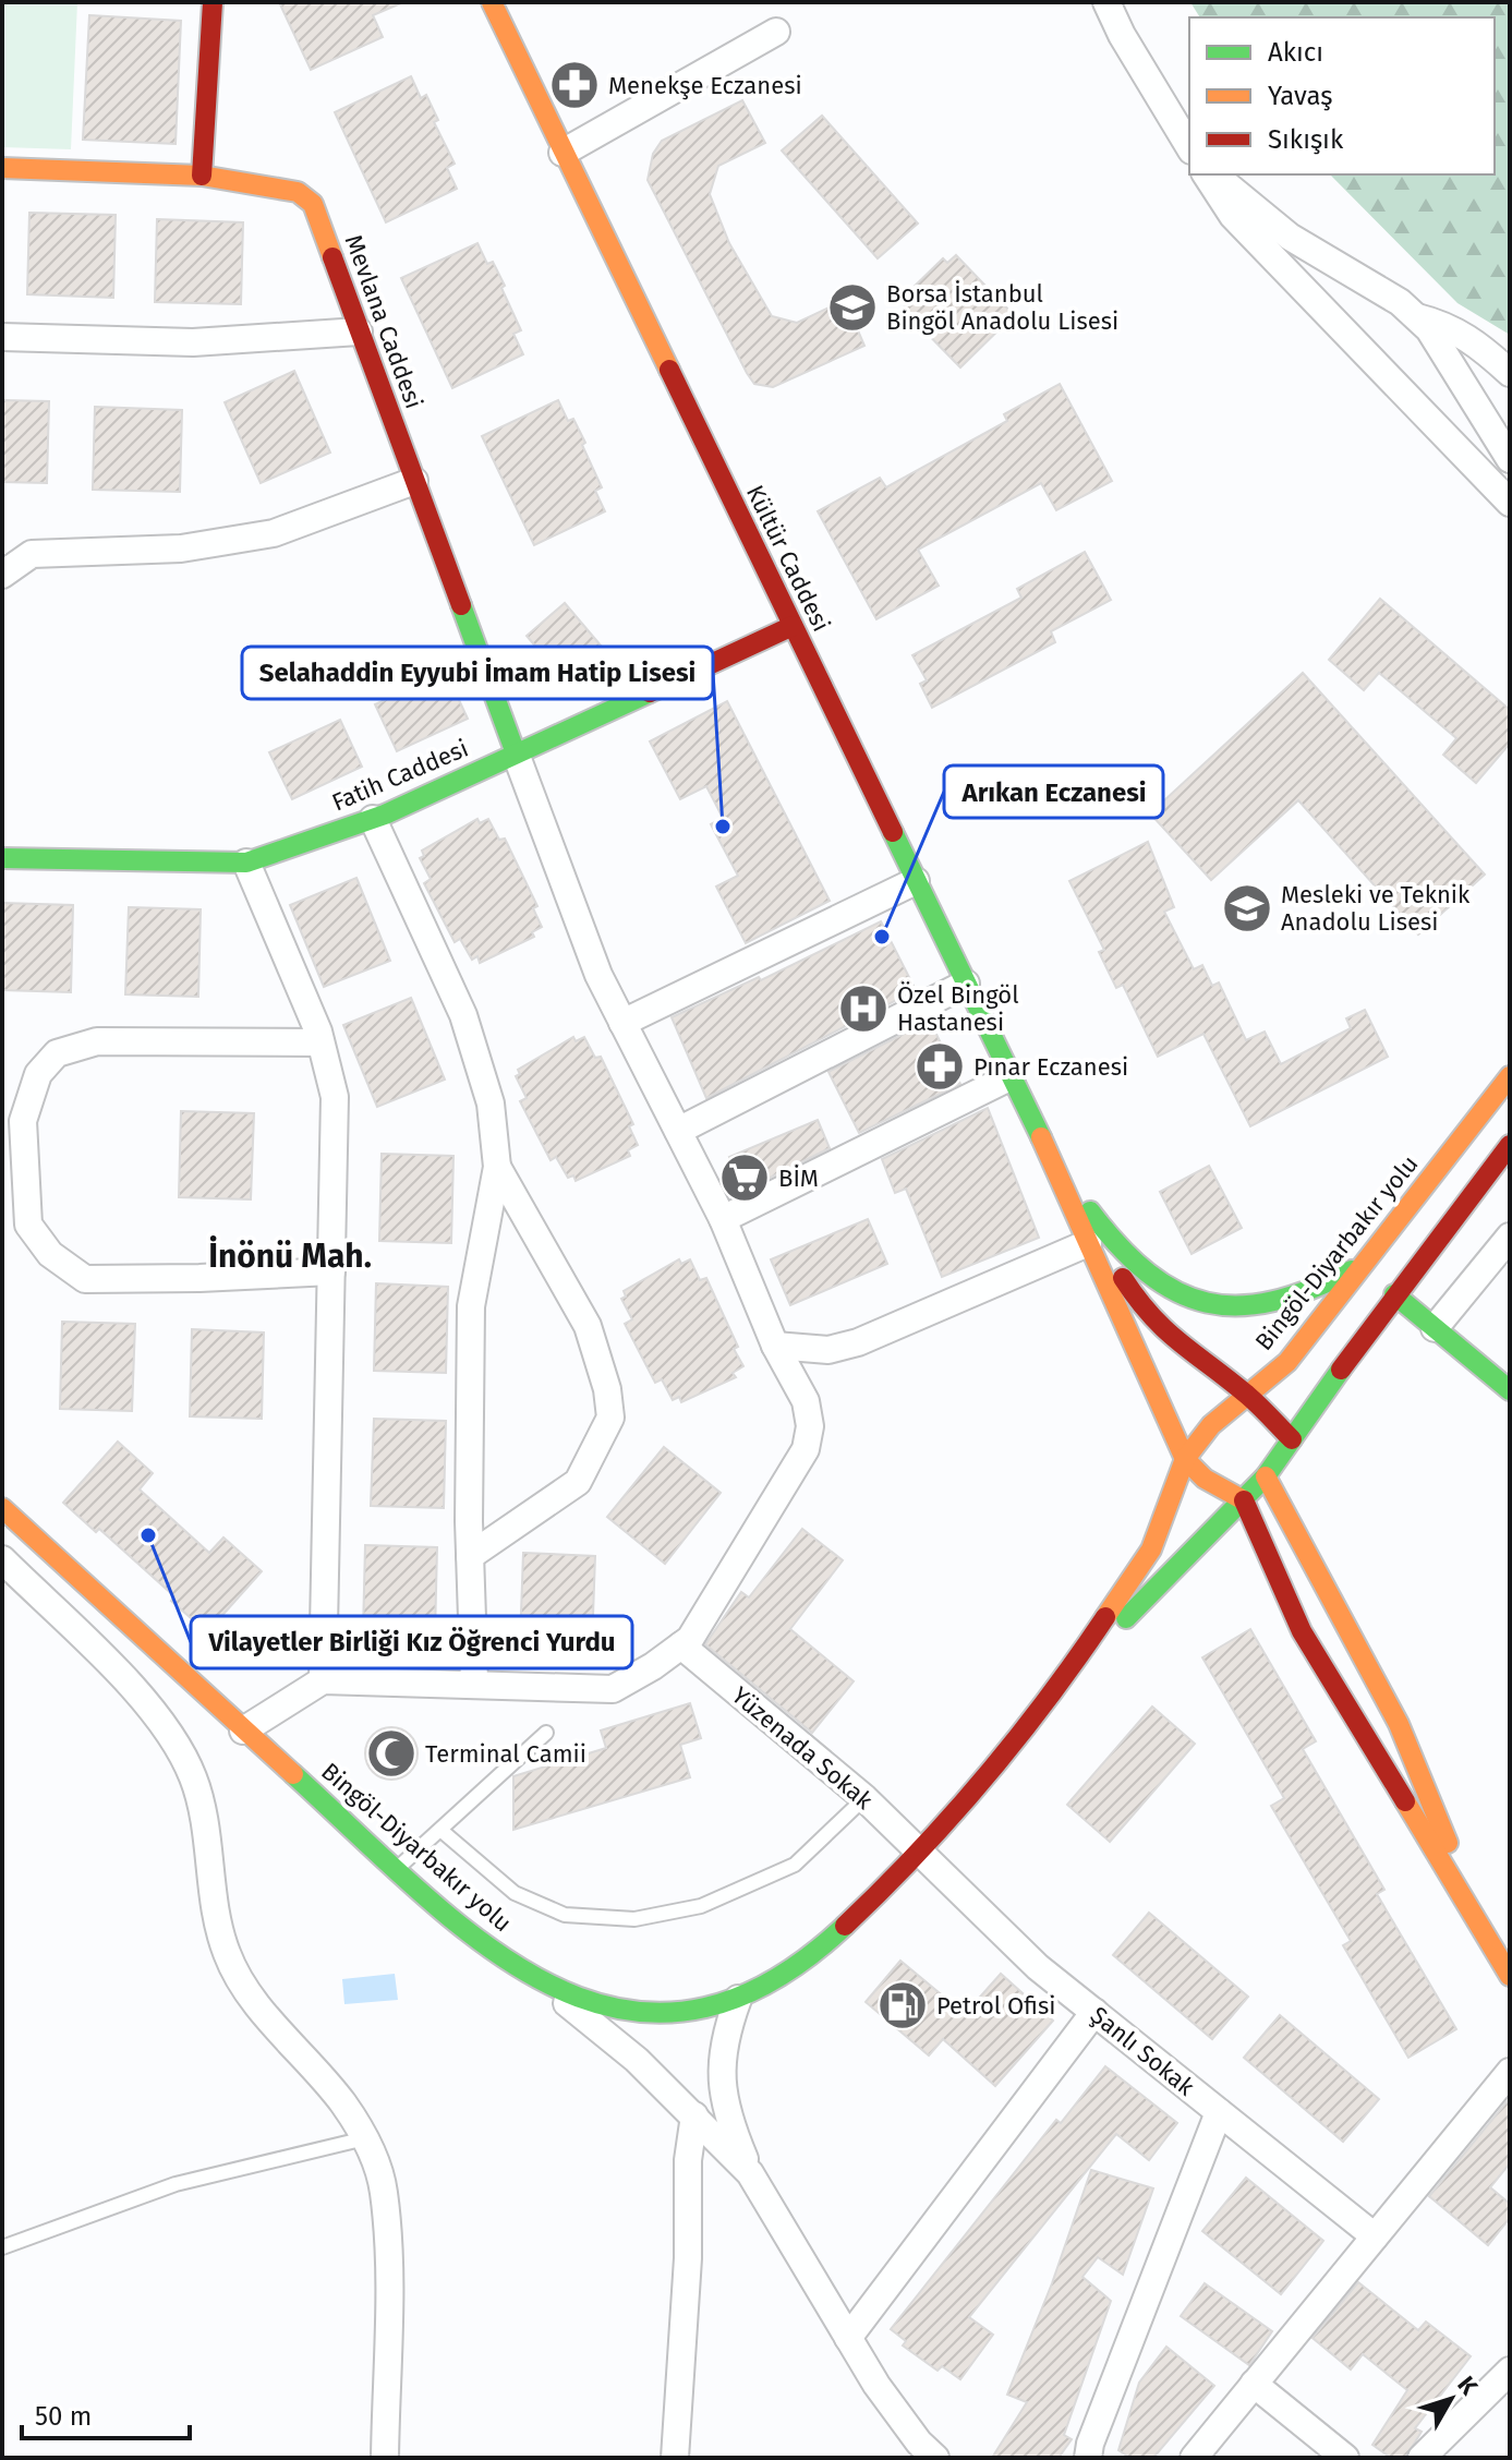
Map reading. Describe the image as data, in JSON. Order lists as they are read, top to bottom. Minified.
{"streets":{"street":["Mevlana Caddesi","Kültür Caddesi","Fatih Caddesi","Bingöl-Diyarbakır yolu","Yüzenada Sokak","Şanlı Sokak"]},"crossings":[["Mevlana Caddesi","Fatih Caddesi"],["Kültür Caddesi","Fatih Caddesi"],["Bingöl-Diyarbakır yolu","Yüzenada Sokak"],["Bingöl-Diyarbakır yolu","Şanlı Sokak"],["Yüzenada Sokak","Şanlı Sokak"]],"districts":["İnönü Mah."],"places":{"pharmacy":["Menekşe Eczanesi","Pınar Eczanesi"],"school or university":["Borsa İstanbul Bingöl Anadolu Lisesi","Mesleki ve Teknik Anadolu Lisesi"],"other":["Selahaddin Eyyubi İmam Hatip Lisesi","Arıkan Eczanesi","Vilayetler Birliği Kız Öğrenci Yurdu"],"hospital":["Özel Bingöl Hastanesi"],"supermarket":["BİM"],"mosque":["Terminal Camii"],"fuel station":["Petrol Ofisi"]},"legend":["Akıcı","Yavaş","Sıkışık"],"scale_bar":"50 m","north":"top right"}
